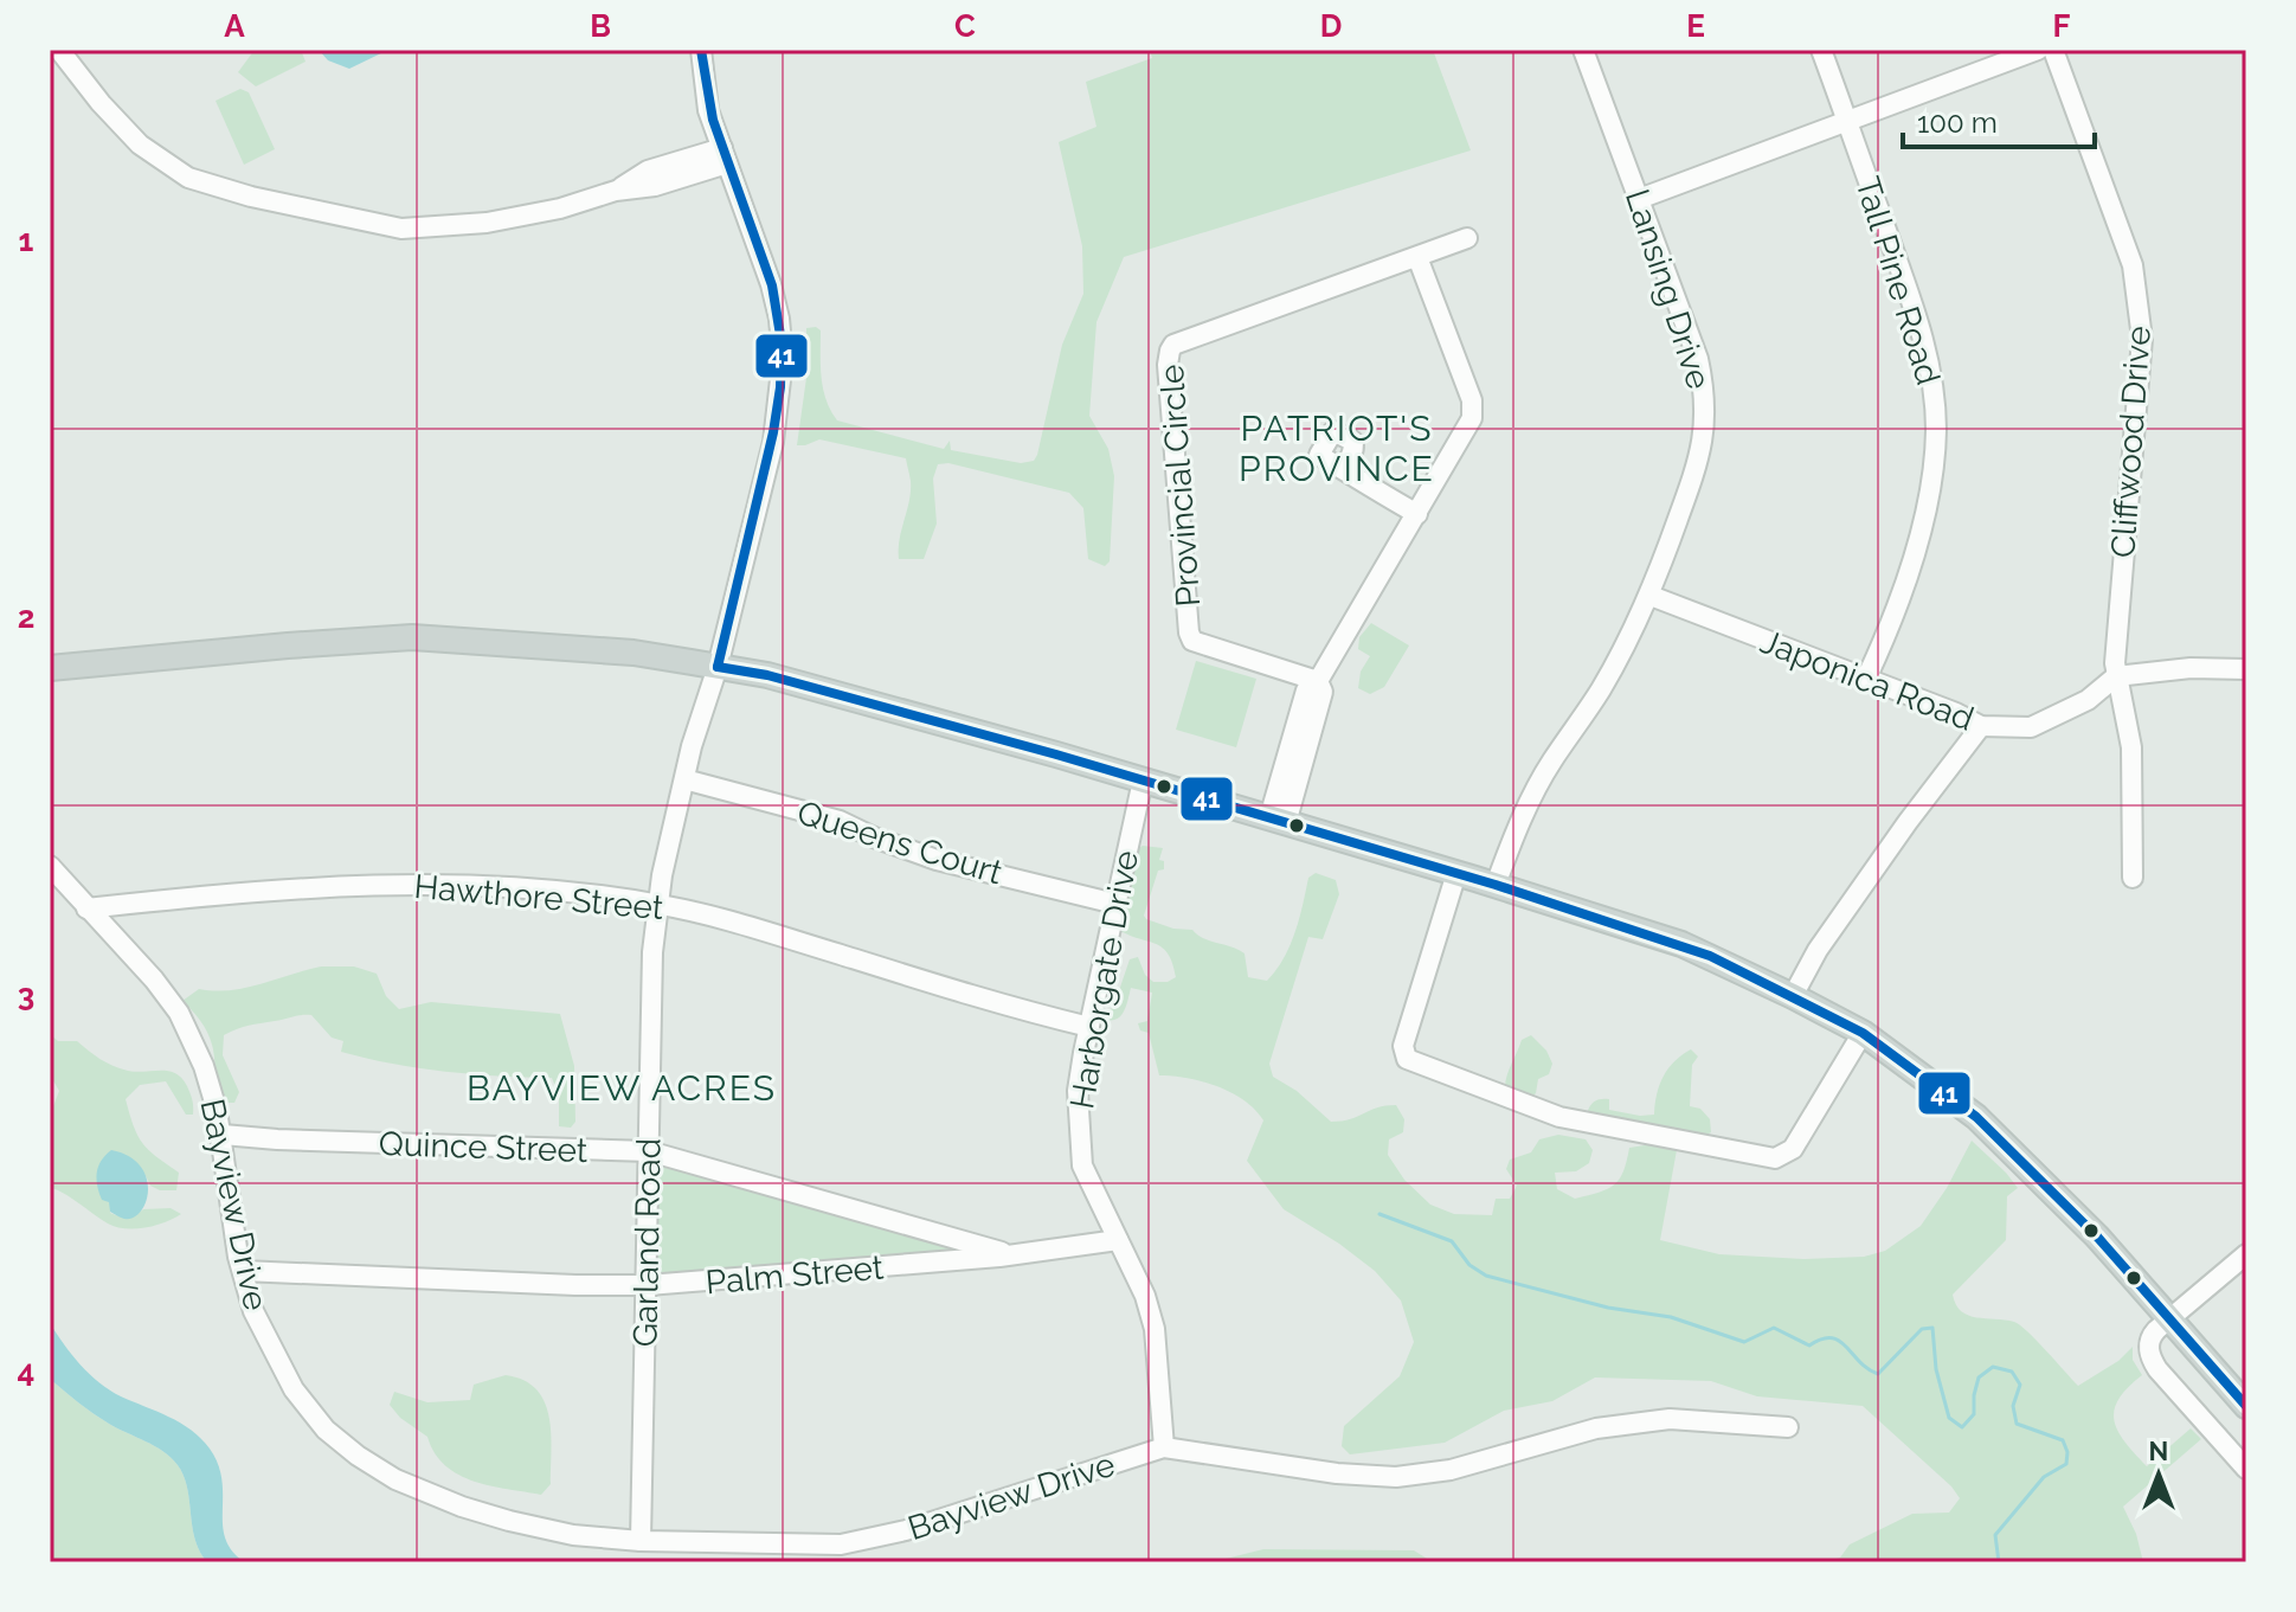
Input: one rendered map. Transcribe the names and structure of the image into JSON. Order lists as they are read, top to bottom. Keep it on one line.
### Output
{"streets":{"street":["Tall Pine Road","Lansing Drive","Cliffwood Drive","Provincial Circle","Japonica Road","Queens Court","Hawthore Street","Harborgate Drive","Quince Street","Bayview Drive","Garland Road","Palm Street"]},"crossings":[["Tall Pine Road","Japonica Road"],["Lansing Drive","Japonica Road"],["Cliffwood Drive","Japonica Road"],["Queens Court","Harborgate Drive"],["Queens Court","Garland Road"],["Hawthore Street","Harborgate Drive"],["Hawthore Street","Bayview Drive"],["Hawthore Street","Garland Road"],["Harborgate Drive","Bayview Drive"],["Harborgate Drive","Palm Street"],["Quince Street","Bayview Drive"],["Quince Street","Garland Road"],["Quince Street","Palm Street"],["Bayview Drive","Garland Road"],["Bayview Drive","Palm Street"],["Garland Road","Palm Street"]],"districts":["PATRIOT'S PROVINCE","BAYVIEW ACRES"],"lines":["transit line 41"],"scale_bar":"100 m","north":"top","grid":{"columns":["A","B","C","D","E","F"],"rows":["1","2","3","4"]}}
